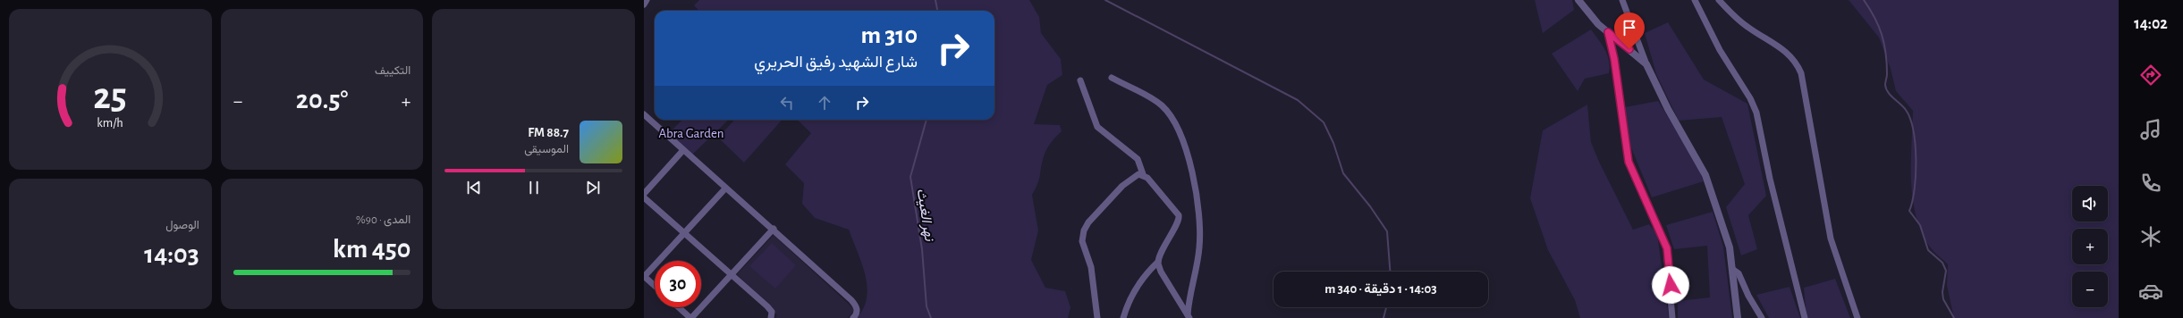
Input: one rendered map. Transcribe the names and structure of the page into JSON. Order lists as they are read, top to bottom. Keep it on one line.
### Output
{"water":["نهر الغيث"],"parks":["Abra Garden"],"page":{"tabs":"14:02","tile":["التكييف",["المدى · 90%","450 km"],["الوصول","14:03"]],"turn":["310 m","شارع الشهيد رفيق الحريري"],"heat":["−","20.5°","+"],"song":["88.7 FM","الموسيقى"],"map_buttons":["+","−"],"limit":"30","trip":"14:03 · 1 دقيقة · 340 m","gauge":["25","km/h"]}}
